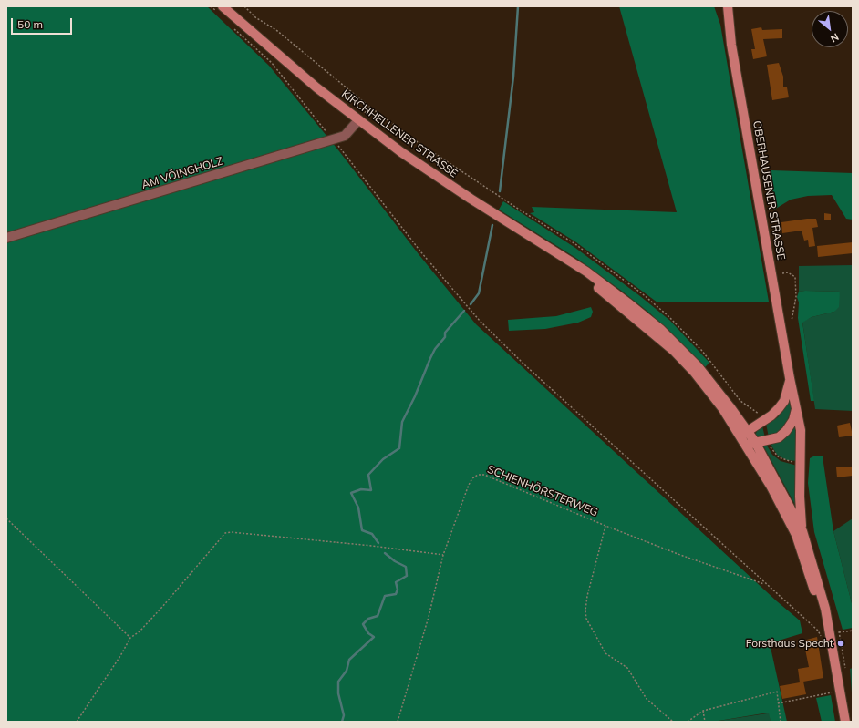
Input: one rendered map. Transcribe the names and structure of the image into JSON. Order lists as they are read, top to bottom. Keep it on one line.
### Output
{"streets":{"main road":["KIRCHHELLENER STRASSE","OBERHAUSENER STRASSE"],"street":["AM VÖINGHOLZ"],"path":["SCHIENHÖRSTERWEG"]},"crossings":[["KIRCHHELLENER STRASSE","AM VÖINGHOLZ"],["KIRCHHELLENER STRASSE","OBERHAUSENER STRASSE"],["OBERHAUSENER STRASSE","SCHIENHÖRSTERWEG"]],"places":["Forsthaus Specht"],"scale_bar":"50 m","north":"bottom right"}
